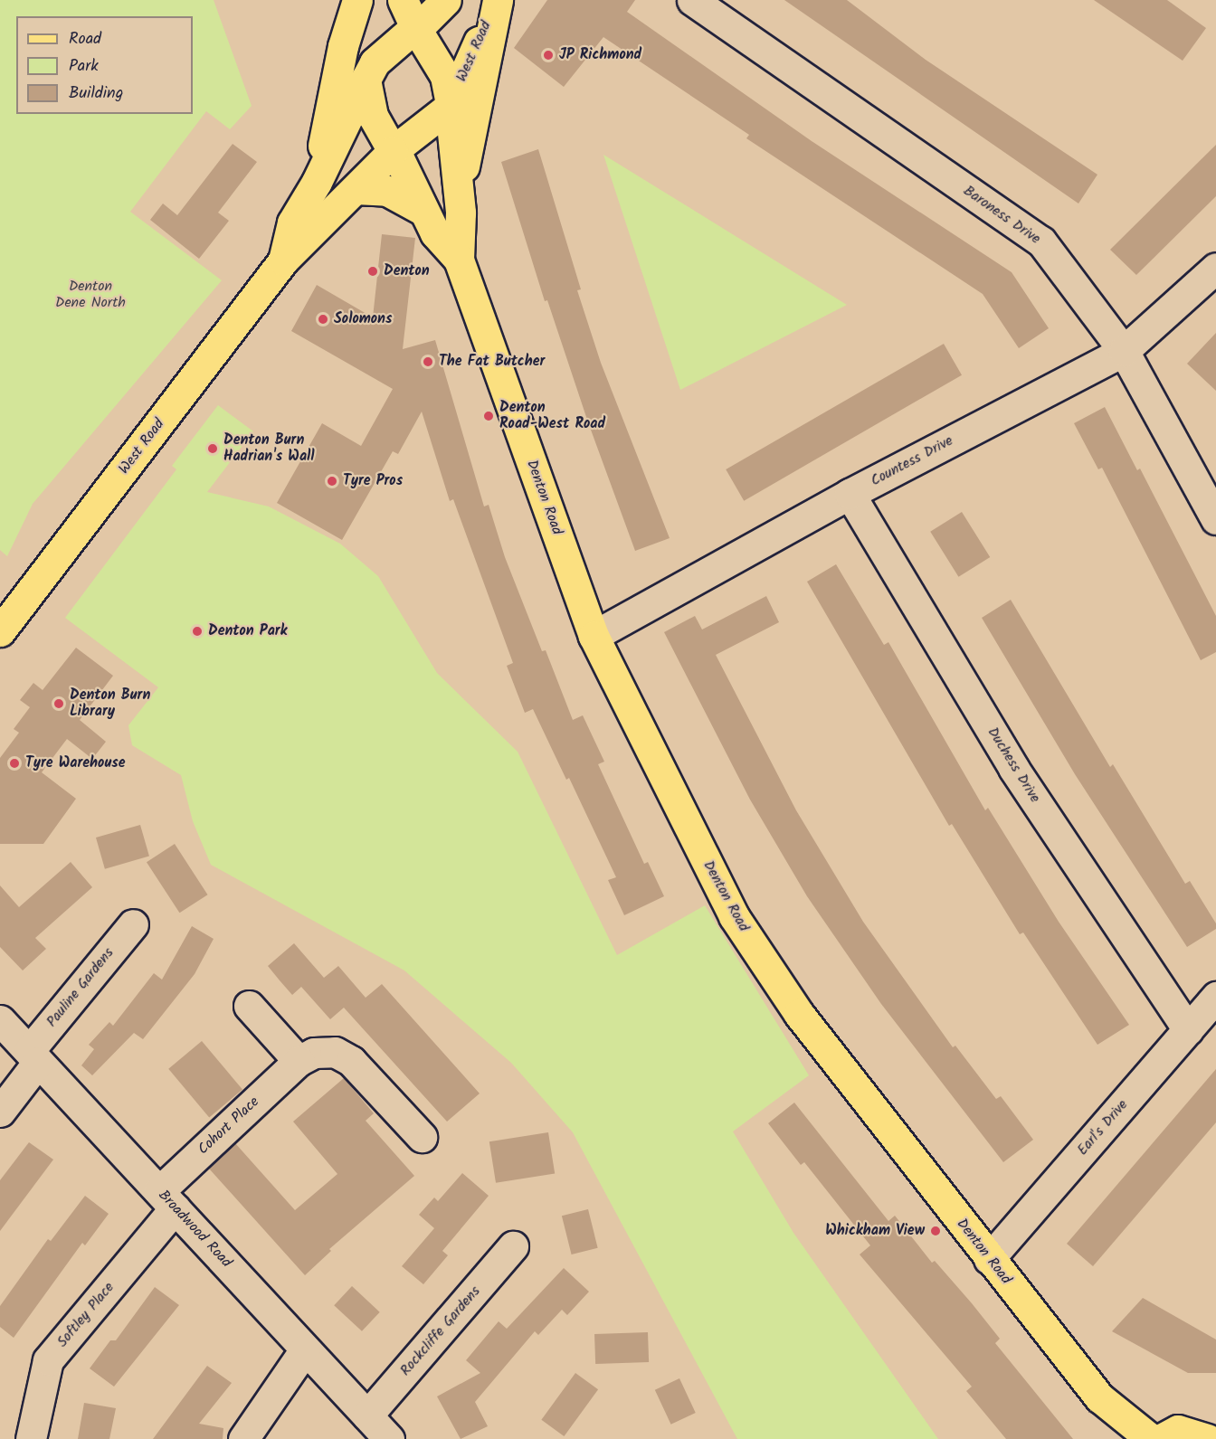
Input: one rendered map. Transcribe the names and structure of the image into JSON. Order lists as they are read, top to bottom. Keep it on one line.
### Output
{"streets":{"main road":["West Road","Denton Road"],"street":["Baroness Drive","Countess Drive","Duchess Drive","Pauline Gardens","Cohort Place","Earl's Drive","Broadwood Road","Softley Place","Rockcliffe Gardens"]},"crossings":[["West Road","Denton Road"],["Baroness Drive","Countess Drive"],["Countess Drive","Denton Road"],["Countess Drive","Duchess Drive"],["Denton Road","Earl's Drive"],["Duchess Drive","Earl's Drive"],["Pauline Gardens","Broadwood Road"],["Cohort Place","Broadwood Road"],["Cohort Place","Softley Place"],["Broadwood Road","Softley Place"],["Broadwood Road","Rockcliffe Gardens"]],"parks":["Denton Dene North"],"places":["JP Richmond","Denton","Solomons","The Fat Butcher","Denton Road-West Road","Denton Burn Hadrian's Wall","Tyre Pros","Denton Park","Denton Burn Library","Tyre Warehouse","Whickham View"],"legend":["Road","Park","Building"]}
